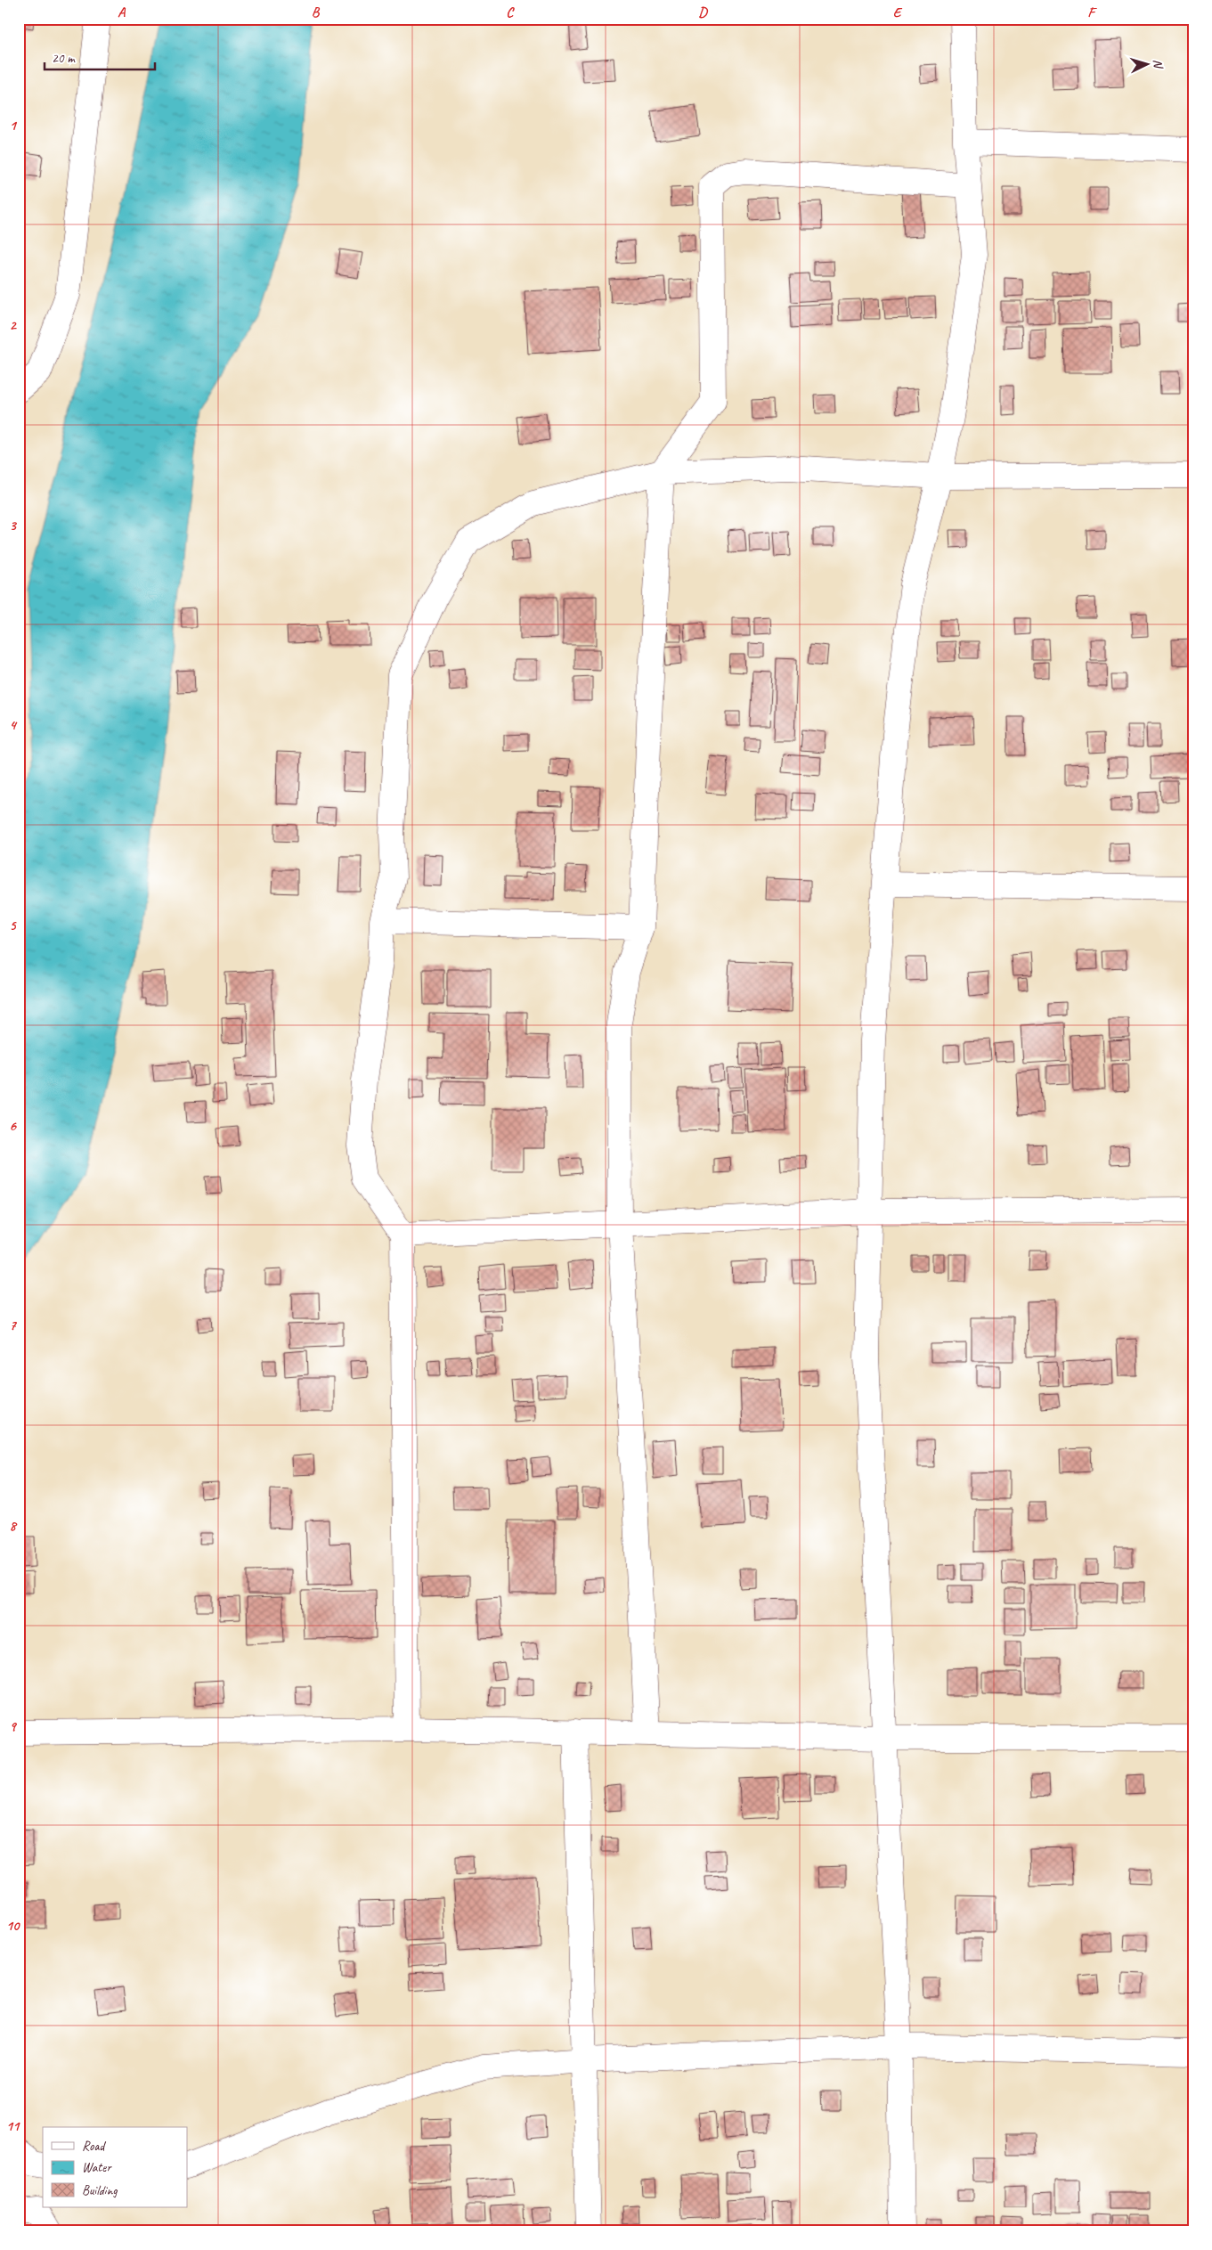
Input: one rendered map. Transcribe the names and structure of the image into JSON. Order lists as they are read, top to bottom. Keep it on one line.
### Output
{"legend":["Road","Water","Building"],"scale_bar":"20 m","north":"right","grid":{"columns":["A","B","C","D","E","F"],"rows":["1","2","3","4","5","6","7","8","9","10","11"]}}
